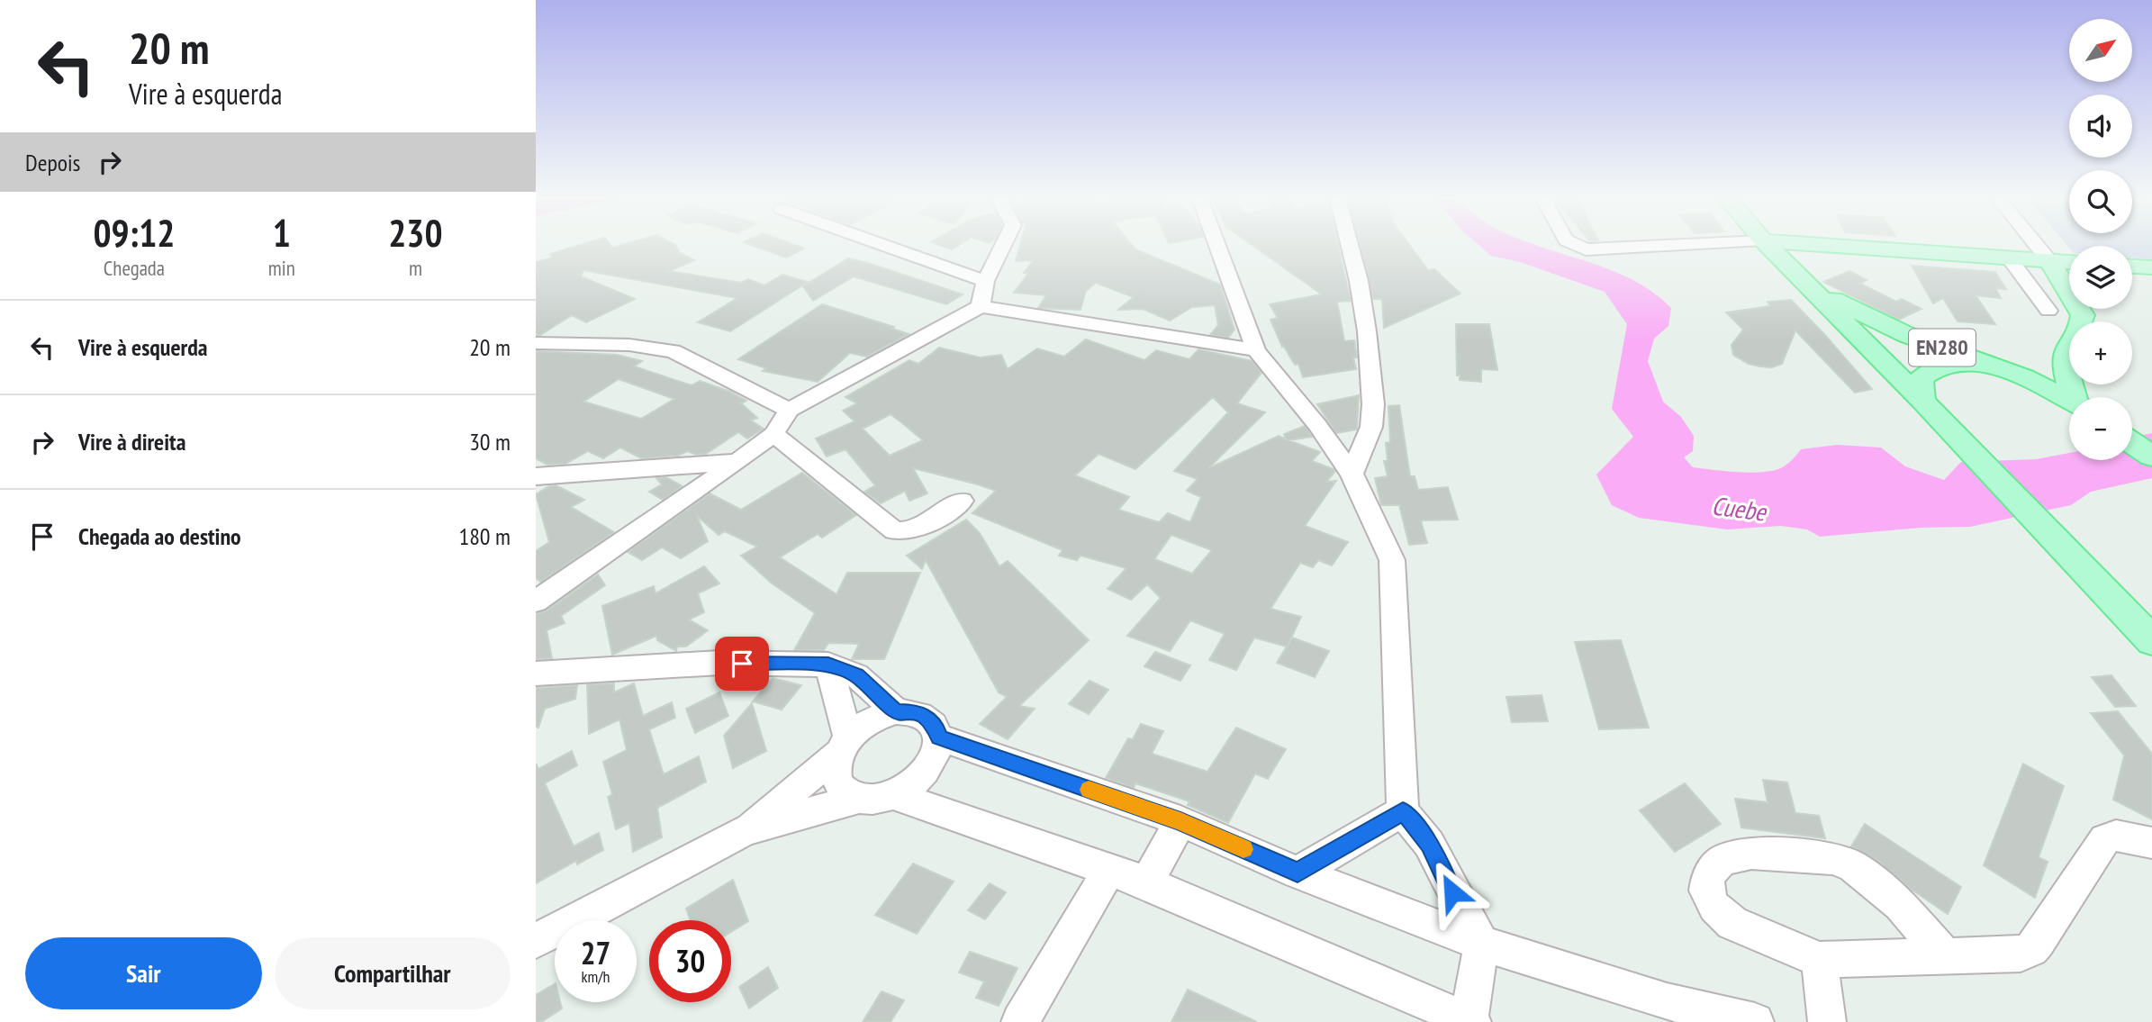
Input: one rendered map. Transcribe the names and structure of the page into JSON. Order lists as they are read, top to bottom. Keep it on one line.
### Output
{"streets":{"main road":["EN280"]},"water":["Cuebe"],"north":"top right","page":{"turn":["20 m","Vire à esquerda"],"map_buttons":["+","−"],"then":"Depois","eta":["09:12","Chegada","1","min","230","m"],"list":[{"name":"Vire à esquerda","value":"20 m"},{"name":"Vire à direita","value":"30 m"},{"name":"Chegada ao destino","value":"180 m"}],"speed":"27 km/h","limit":"30","buttons":["Sair","Compartilhar"]}}
